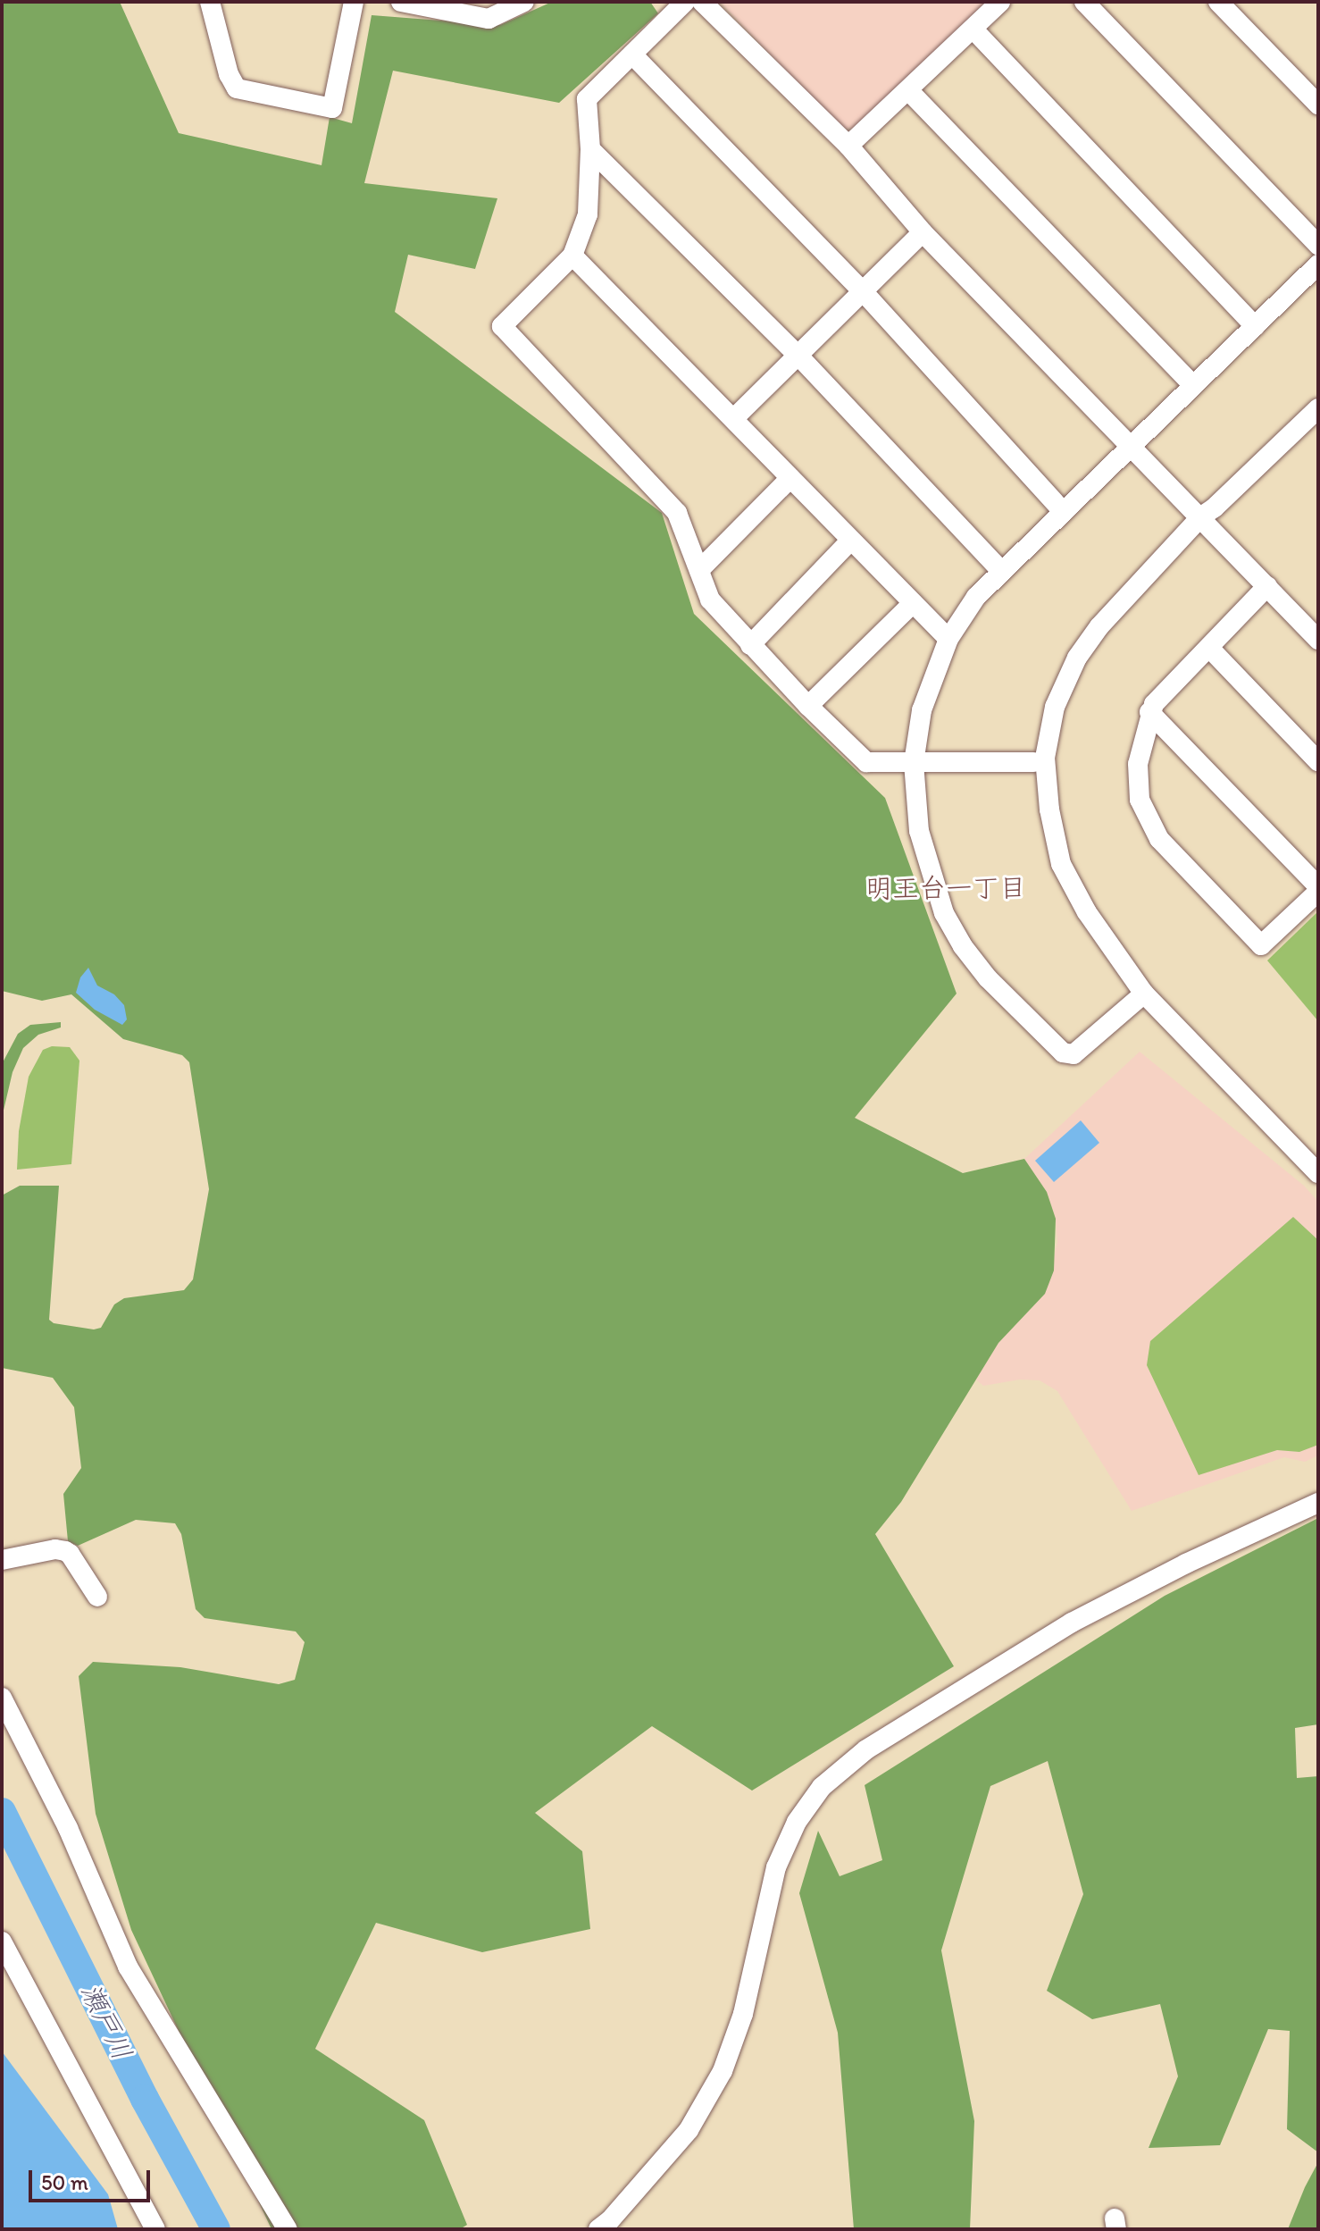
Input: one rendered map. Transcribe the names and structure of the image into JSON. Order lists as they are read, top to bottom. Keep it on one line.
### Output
{"districts":["明王台一丁目"],"water":["瀬戸川"],"scale_bar":"50 m"}
